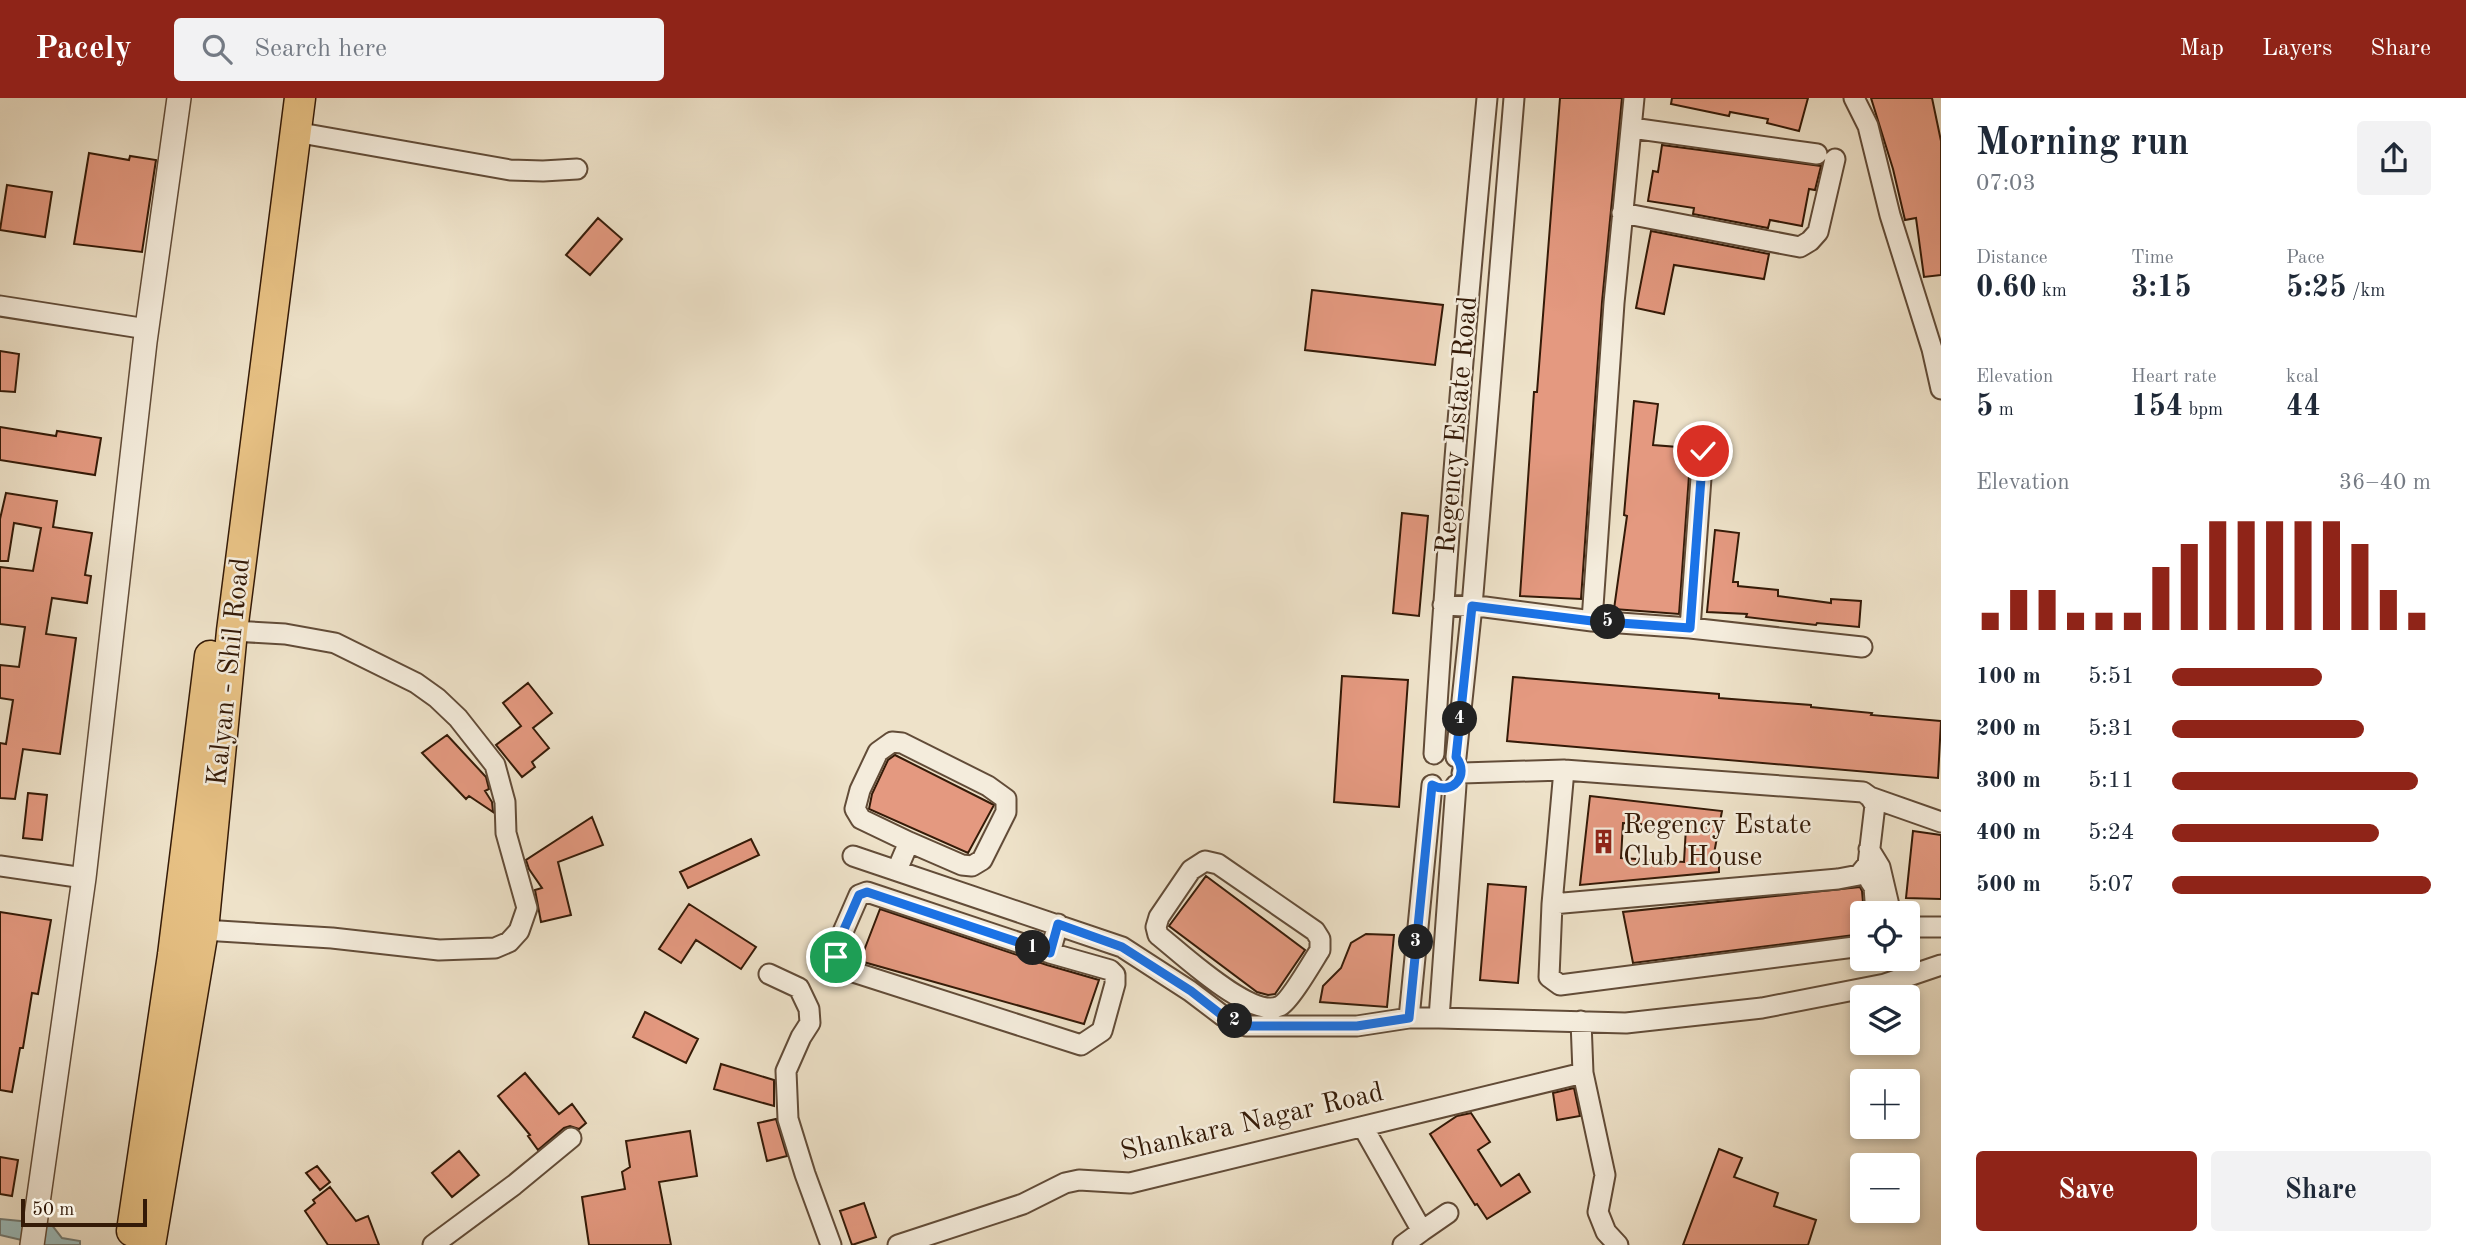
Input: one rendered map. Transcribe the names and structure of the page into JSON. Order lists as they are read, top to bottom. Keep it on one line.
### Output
{"streets":{"main road":["Kalyan - Shil Road"],"street":["Regency Estate Road","Shankara Nagar Road"]},"places":{"building":["Regency Estate Club House"]},"scale_bar":"50 m","page":{"header":"Pacely","search":"Search here","nav":["Map","Layers","Share"],"heading":["Morning run","07:03"],"stats":[["Distance","0.60 km"],["Time","3:15"],["Pace","5:25 /km"],["Elevation","5 m"],["Heart rate","154 bpm"],["kcal","44"]],"chart":["Elevation","36–40 m"],"pins":["5","4","3","1","2"],"list":[{"name":"100 m","note":"5:51"},{"name":"200 m","note":"5:31"},{"name":"300 m","note":"5:11"},{"name":"400 m","note":"5:24"},{"name":"500 m","note":"5:07"}],"map_buttons":["+","−"],"buttons":["Save","Share"],"scale":"50 m"}}
